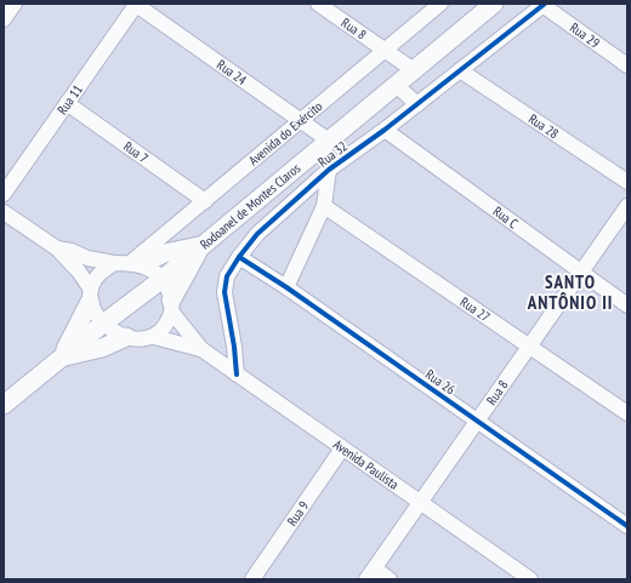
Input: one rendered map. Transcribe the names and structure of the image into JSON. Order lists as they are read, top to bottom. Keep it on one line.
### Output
{"streets":{"main road":["Rodoanel de Montes Claros"],"street":["Rua 8","Rua 29","Rua 24","Rua 11","Rua 28","Avenida do Exército","Rua 7","Rua 32","Rua C","Rua 27","Rua 26","Avenida Paulista","Rua 9"]},"crossings":[["Rua 8","Avenida do Exército"],["Rua 8","Rodoanel de Montes Claros"],["Rua 8","Rua C"],["Rua 8","Rua 27"],["Rua 8","Rua 26"],["Rua 8","Avenida Paulista"],["Rua 29","Rua 32"],["Rua 24","Rua 11"],["Rua 24","Avenida do Exército"],["Rua 24","Rodoanel de Montes Claros"],["Rua 11","Rua 7"],["Rua 28","Rua 32"],["Avenida do Exército","Rua 7"],["Rua 32","Rua C"],["Rua 32","Rua 26"],["Rua 32","Avenida Paulista"],["Rodoanel de Montes Claros","Avenida Paulista"],["Avenida Paulista","Rua 9"]],"districts":["SANTO ANTÔNIO II"]}
